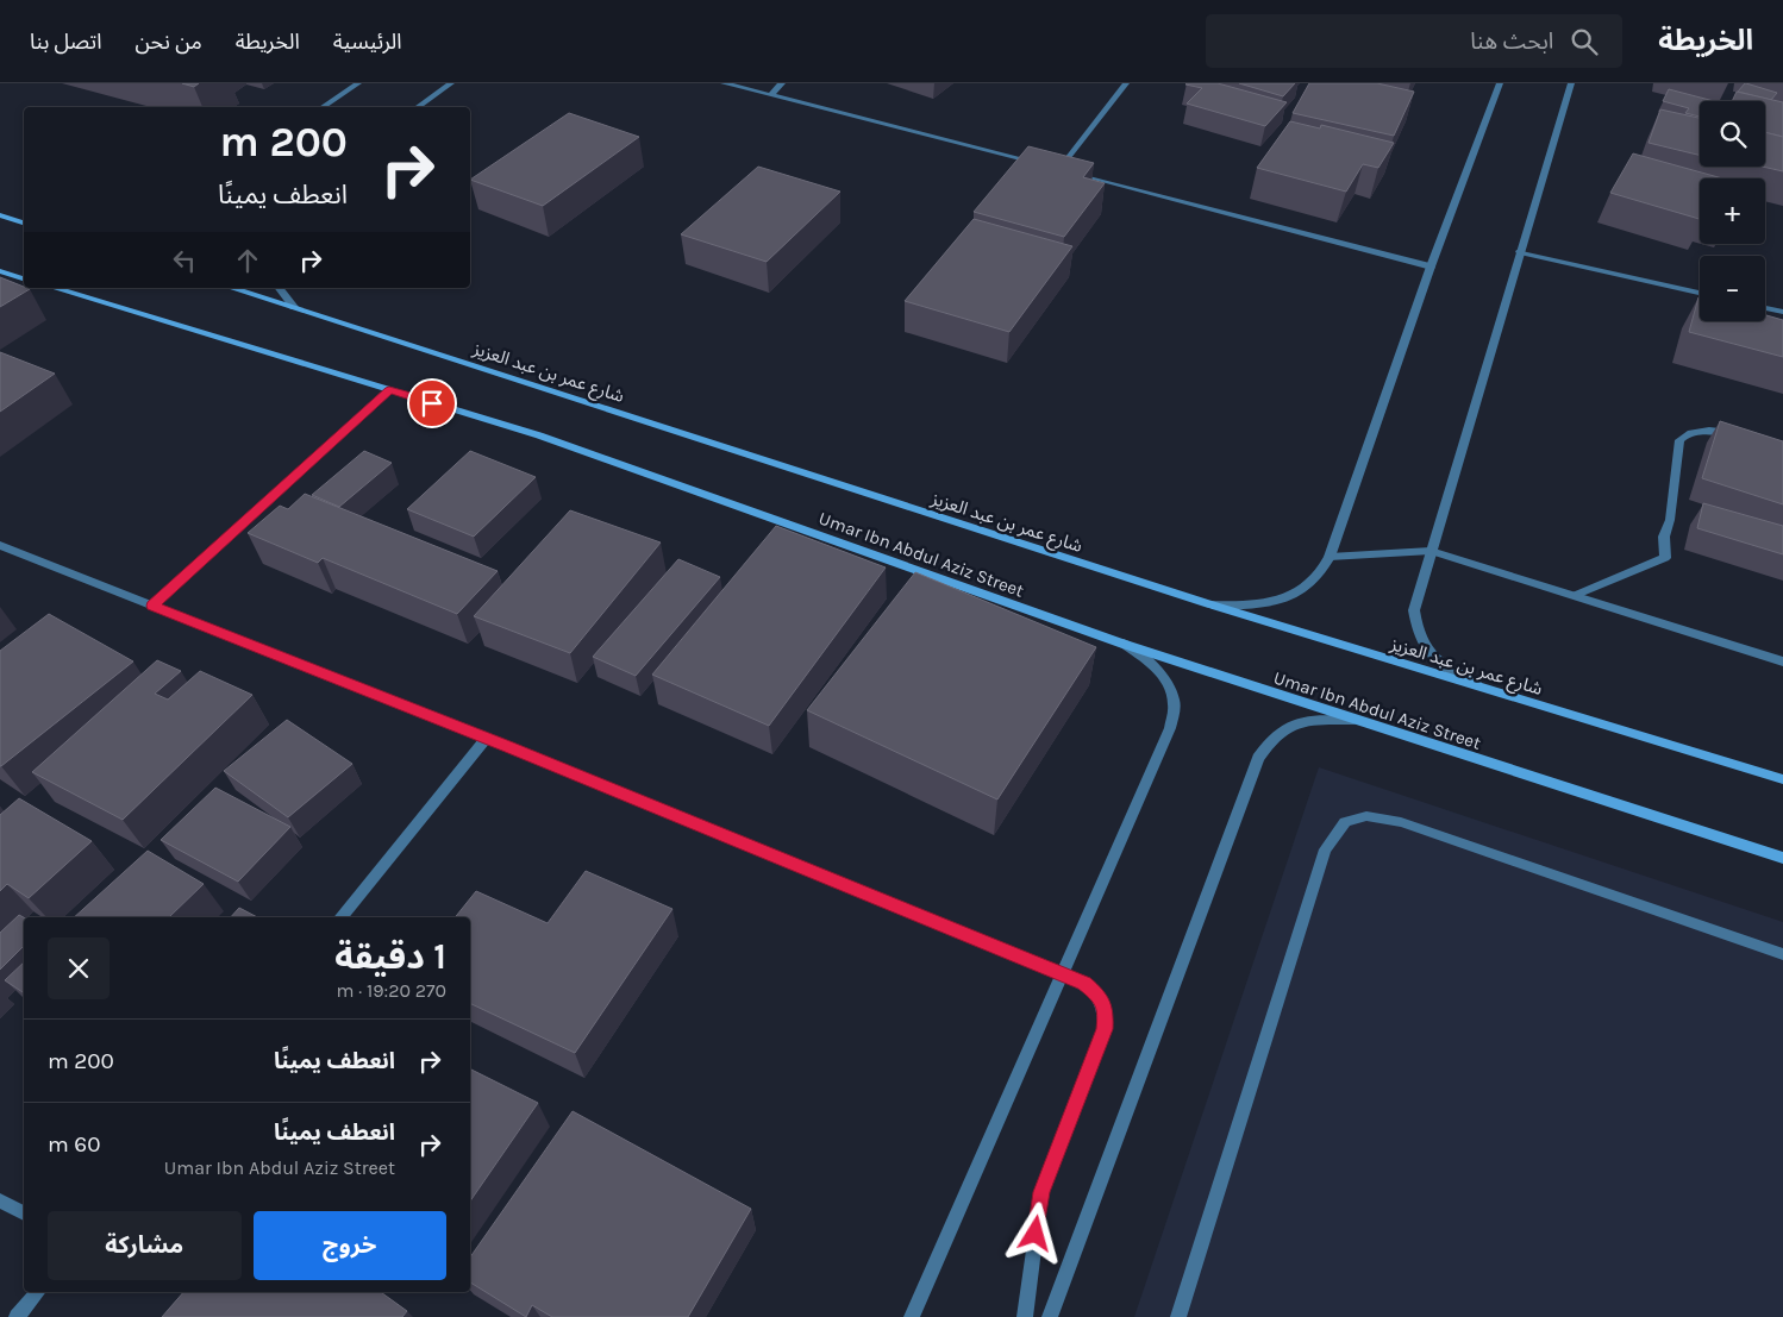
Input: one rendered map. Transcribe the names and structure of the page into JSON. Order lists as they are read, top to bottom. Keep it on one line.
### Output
{"streets":{"main road":["شارع عمر بن عبد العزيز","Umar Ibn Abdul Aziz Street"]},"page":{"header":"الخريطة","search":"ابحث هنا","nav":["الرئيسية","الخريطة","من نحن","اتصل بنا"],"map_buttons":["+","−"],"turn":["200 m","انعطف يمينًا"],"heading":["1 دقيقة","270 m · 19:20"],"list":[{"name":"انعطف يمينًا","value":"200 m"},{"name":"انعطف يمينًا","note":"Umar Ibn Abdul Aziz Street","value":"60 m"}],"buttons":["خروج","مشاركة"]}}
